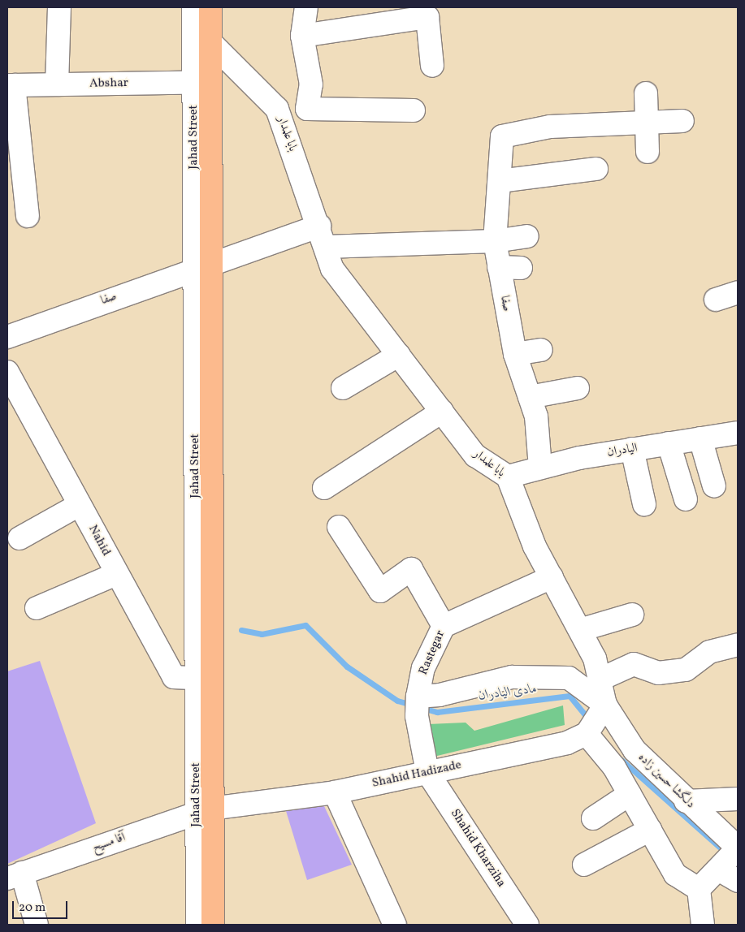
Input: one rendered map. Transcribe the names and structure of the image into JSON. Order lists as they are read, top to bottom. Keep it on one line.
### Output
{"streets":{"main road":["Jahad Street"],"street":["Abshar","بابا علمدار","صفا","الیادران","Nahid","Rastegar","Shahid Hadizade","دلگشا حسین زاده","آقا مسیح","Shahid Kharziha"]},"crossings":[["Abshar","Jahad Street"],["بابا علمدار","Jahad Street"],["بابا علمدار","الیادران"],["بابا علمدار","Rastegar"],["بابا علمدار","دلگشا حسین زاده"],["Jahad Street","صفا"],["Jahad Street","Nahid"],["Jahad Street","Shahid Hadizade"],["Jahad Street","آقا مسیح"],["صفا","الیادران"],["Rastegar","Shahid Hadizade"],["Rastegar","Shahid Kharziha"],["Shahid Hadizade","آقا مسیح"],["Shahid Hadizade","Shahid Kharziha"]],"water":["مادی الیادران"],"scale_bar":"20 m"}
